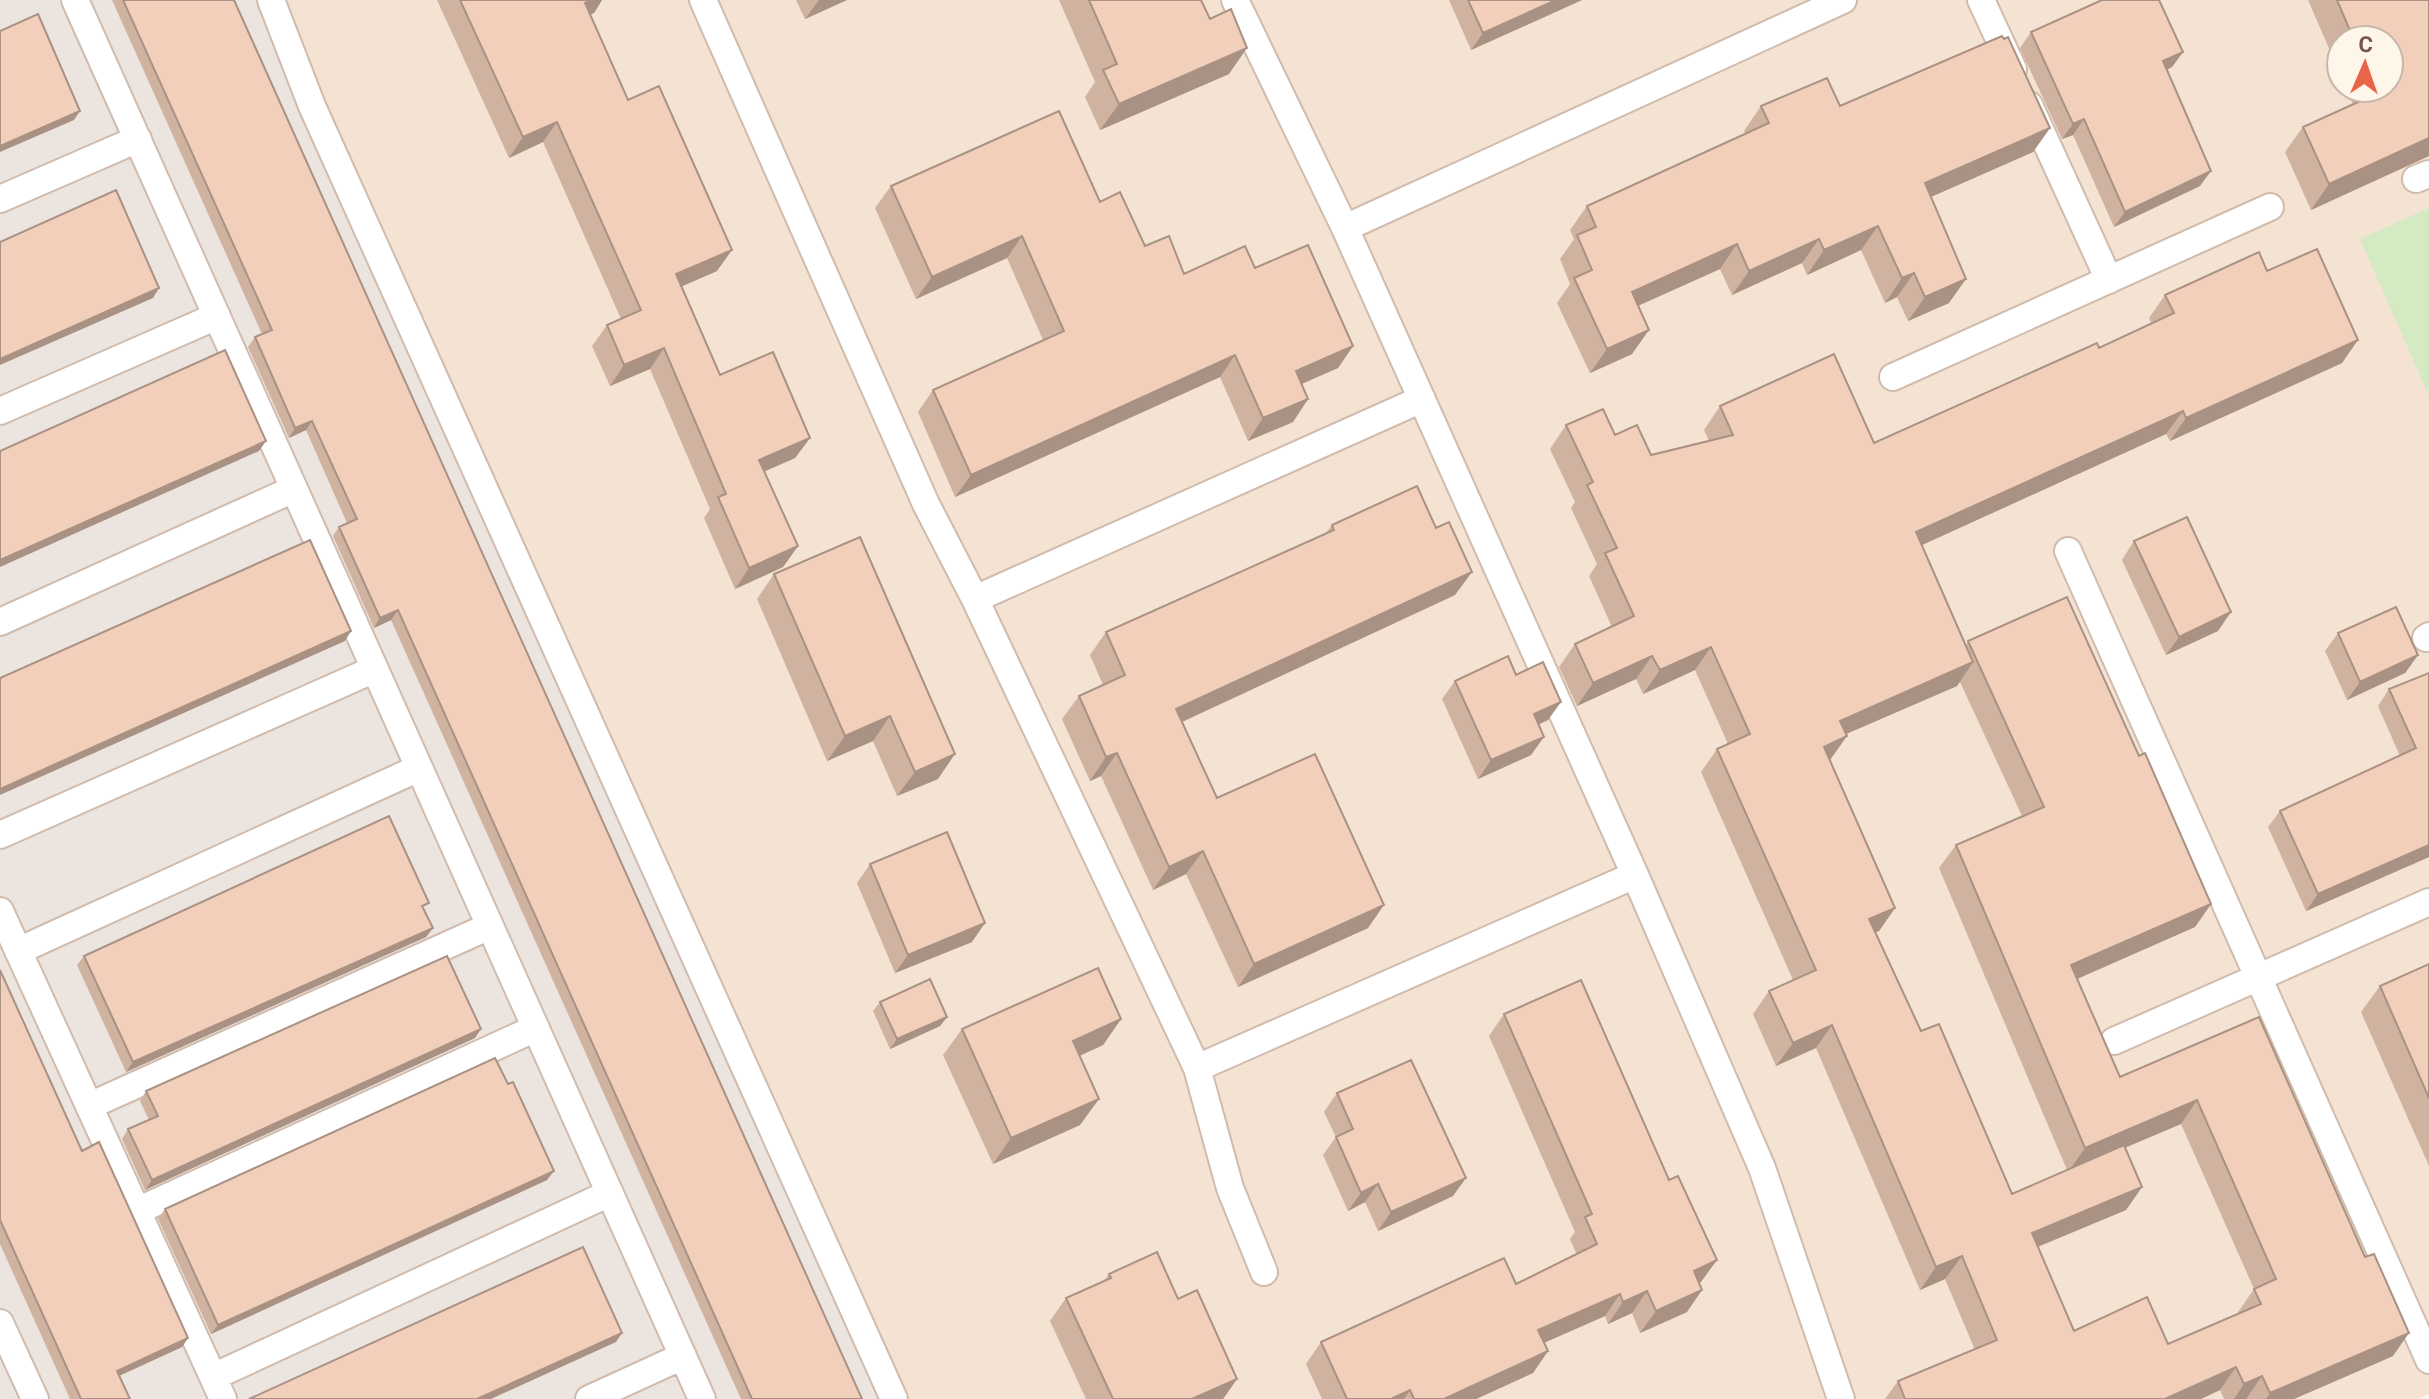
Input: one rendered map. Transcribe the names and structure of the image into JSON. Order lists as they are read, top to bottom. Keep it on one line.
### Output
{"north":"top"}
